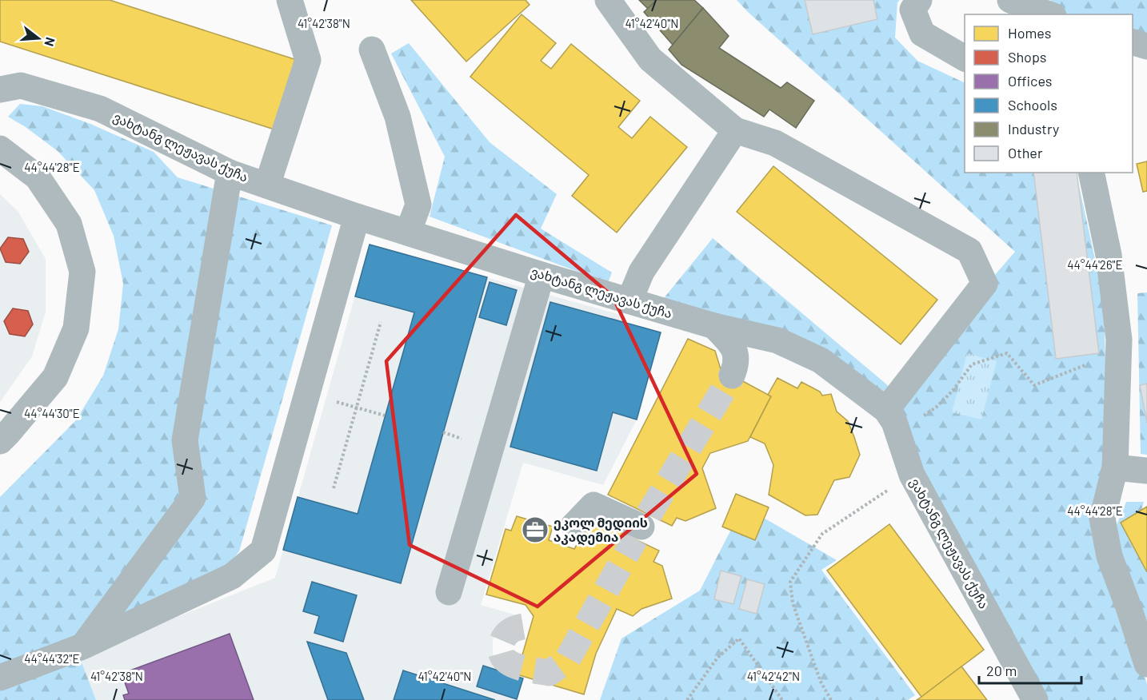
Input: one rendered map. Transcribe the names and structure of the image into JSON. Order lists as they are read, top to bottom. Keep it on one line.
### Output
{"streets":{"street":["ვახტანგ ლეჟავას ქუჩა"]},"places":{"office":["ეკოლ მედიის აკადემია"]},"legend":["Homes","Shops","Offices","Schools","Industry","Other"],"scale_bar":"20 m","north":"right","coordinates":["41°42'38\"N","41°42'40\"N","44°44'28\"E","44°44'26\"E","44°44'30\"E","44°44'32\"E","41°42'42\"N"]}
